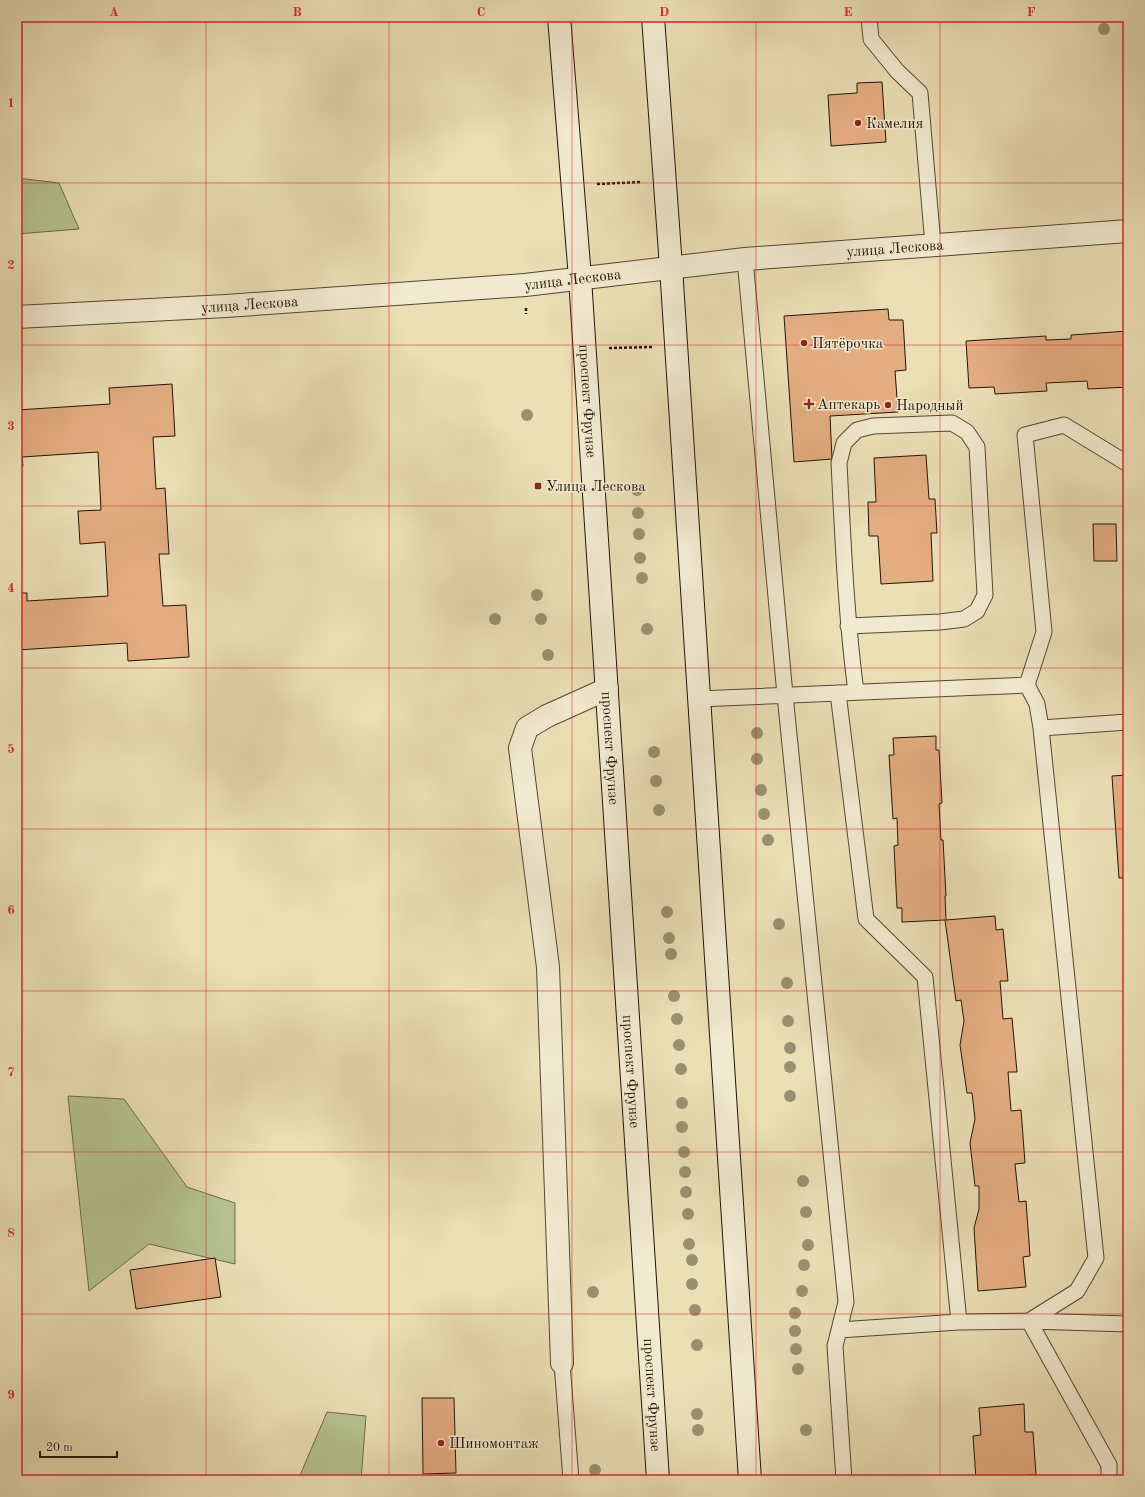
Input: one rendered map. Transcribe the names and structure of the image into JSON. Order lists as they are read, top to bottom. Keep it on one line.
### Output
{"streets":{"main road":["улица Лескова","проспект Фрунзе"]},"crossings":[["улица Лескова","проспект Фрунзе"]],"places":{"other":["Камелия","Пятёрочка","Народный","Шиномонтаж"],"health":["Аптекарь"],"transit":["Улица Лескова"]},"scale_bar":"20 m","grid":{"columns":["A","B","C","D","E","F"],"rows":["1","2","3","4","5","6","7","8","9"]}}
